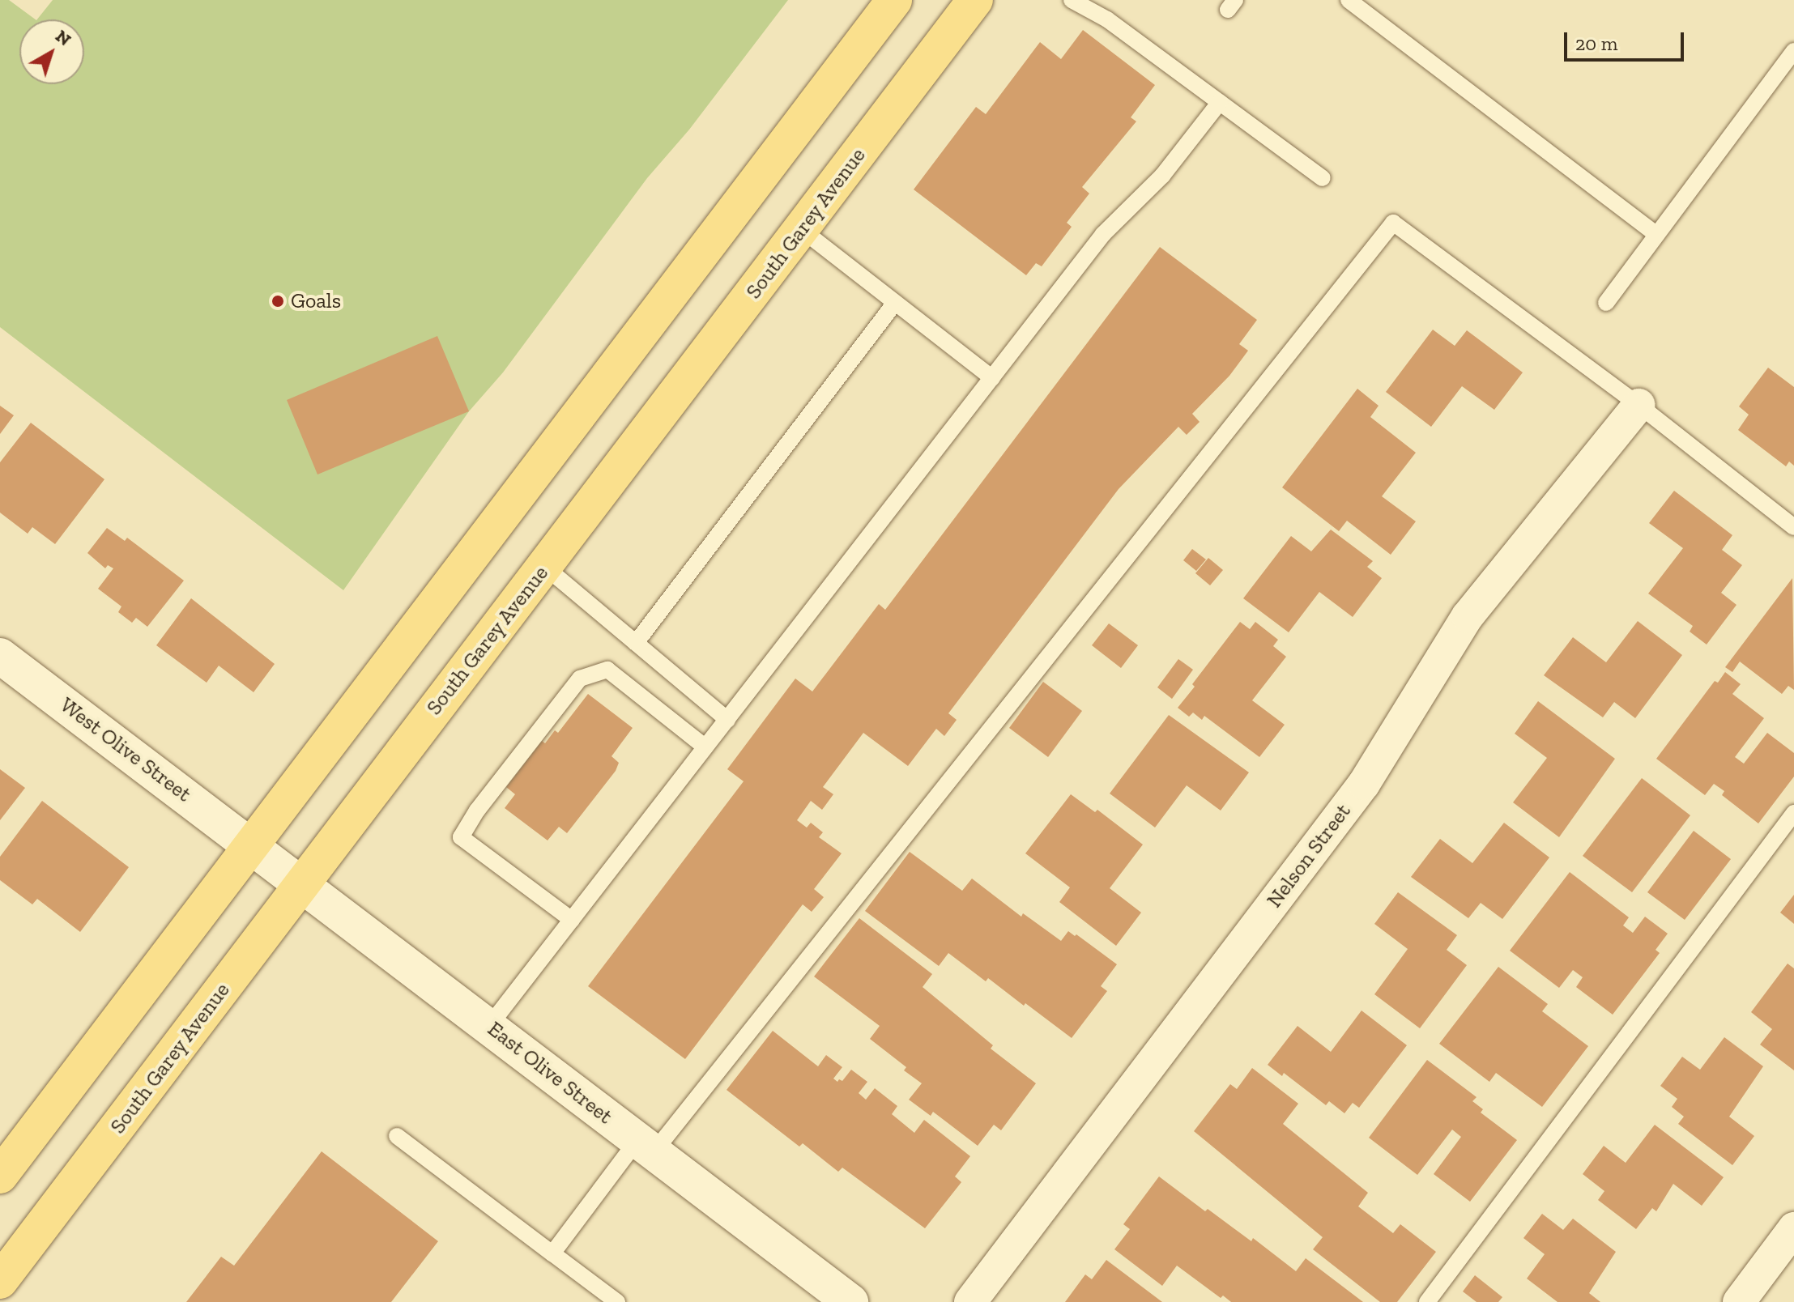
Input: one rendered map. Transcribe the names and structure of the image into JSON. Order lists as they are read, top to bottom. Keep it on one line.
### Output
{"streets":{"main road":["South Garey Avenue"],"street":["West Olive Street","Nelson Street","East Olive Street"]},"crossings":[["South Garey Avenue","East Olive Street"],["West Olive Street","East Olive Street"]],"places":["Goals"],"scale_bar":"20 m","north":"top right"}
